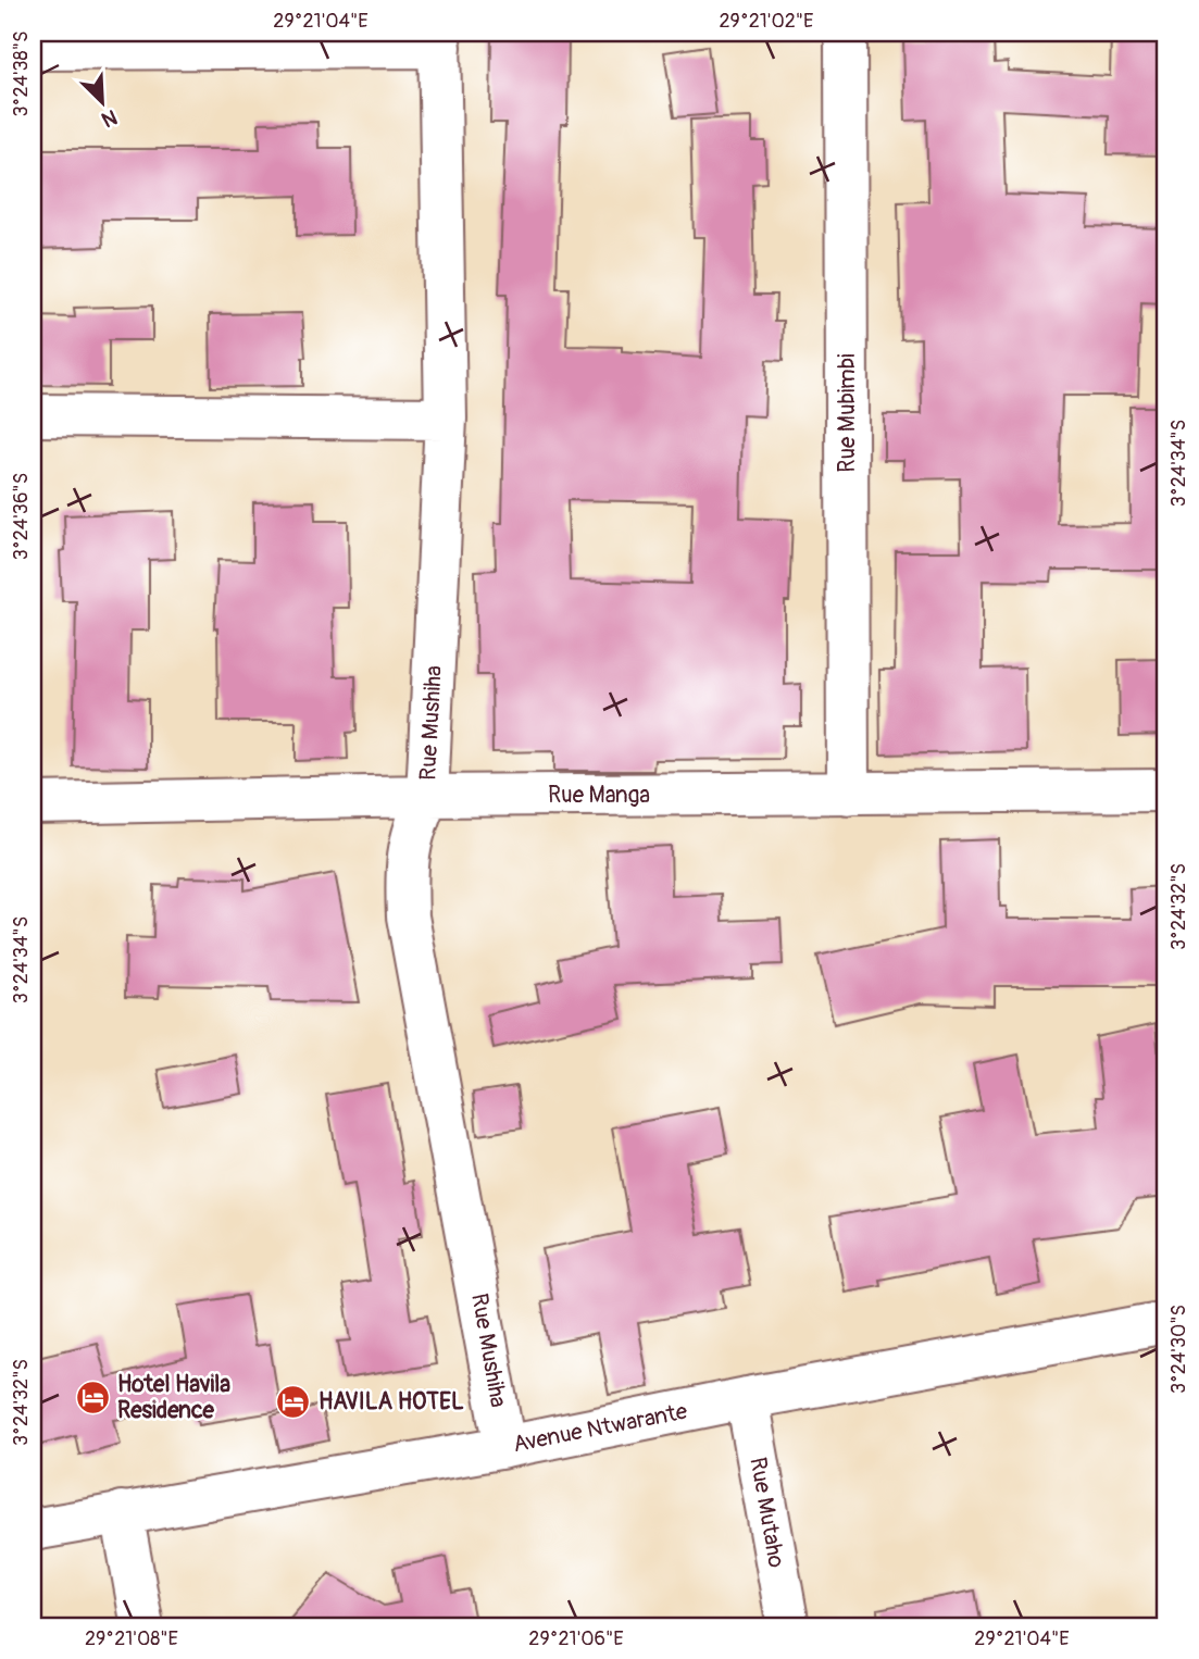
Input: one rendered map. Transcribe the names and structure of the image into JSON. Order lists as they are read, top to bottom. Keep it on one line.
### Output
{"streets":{"street":["Rue Mubimbi","Rue Mushiha","Rue Manga","Avenue Ntwarante","Rue Mutaho"]},"crossings":[["Rue Mubimbi","Rue Manga"],["Rue Mushiha","Rue Manga"],["Rue Mushiha","Avenue Ntwarante"],["Avenue Ntwarante","Rue Mutaho"]],"places":{"hotel":["Hotel Havila Residence","HAVILA HOTEL"]},"north":"bottom right","coordinates":["29°21'04\"E","29°21'02\"E","3°24'38\"S","3°24'34\"S","3°24'36\"S","3°24'32\"S","3°24'30\"S","29°21'08\"E","29°21'06\"E"]}
